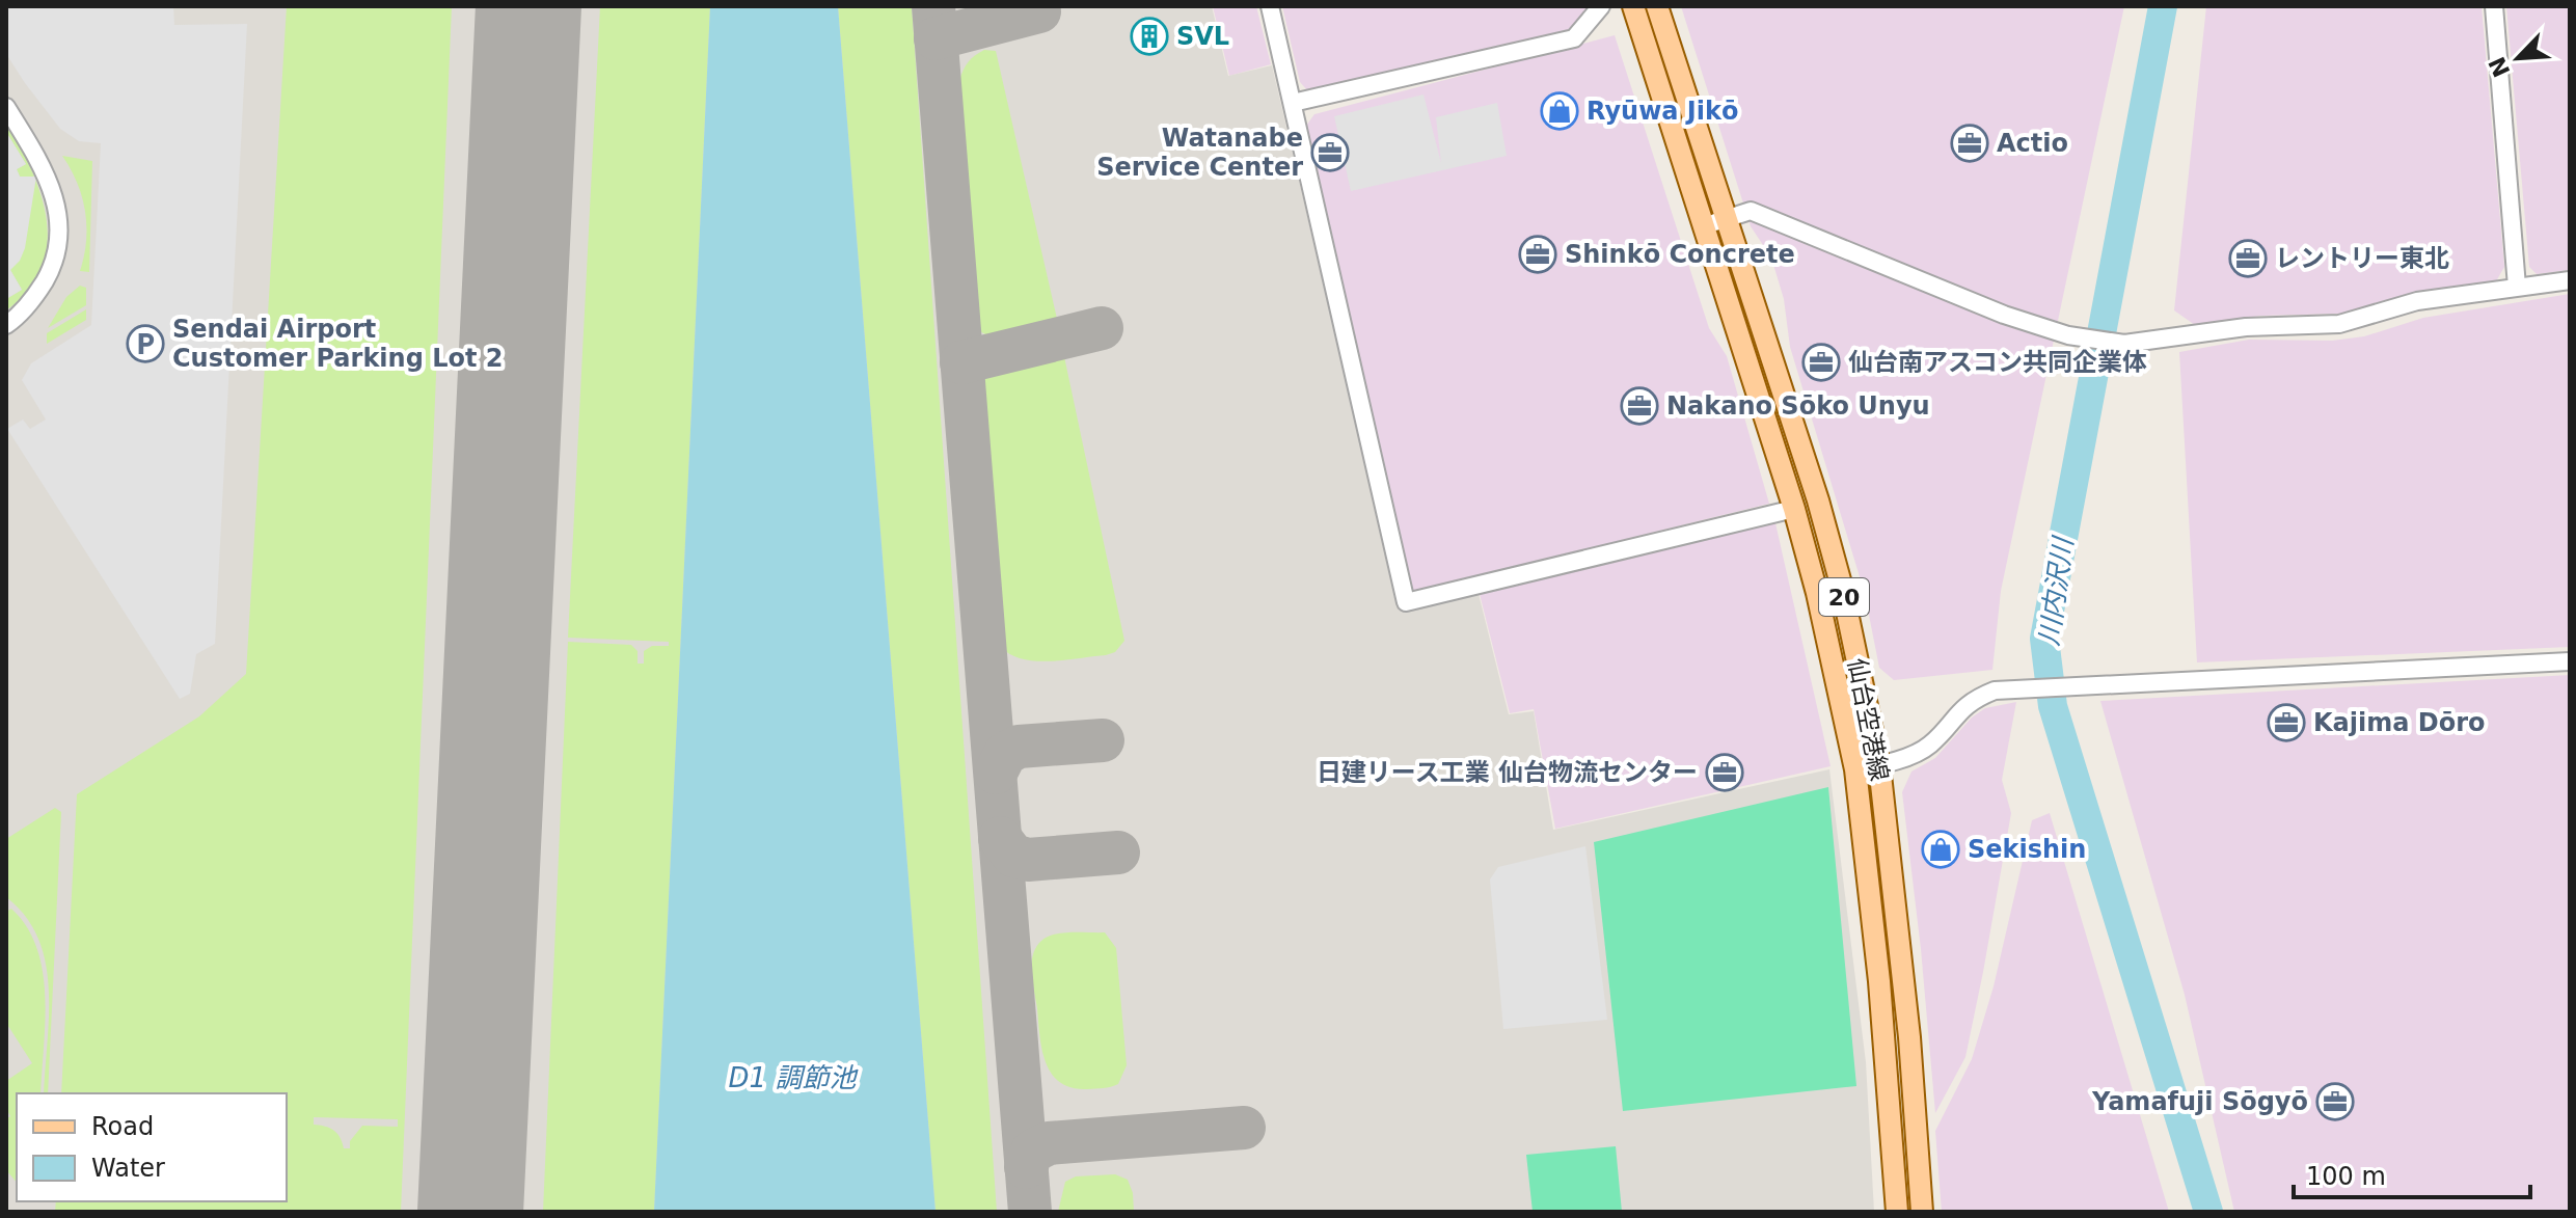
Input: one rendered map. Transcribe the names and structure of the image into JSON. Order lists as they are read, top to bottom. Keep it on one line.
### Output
{"streets":{"main road":["20","仙台空港線"]},"water":["川内沢川","D1 調節池"],"places":{"building":["SVL"],"shop":["Ryūwa Jikō","Sekishin"],"office":["Actio","Watanabe Service Center","Shinkō Concrete","レントリー東北","仙台南アスコン共同企業体","Nakano Sōko Unyu","Kajima Dōro","日建リース工業 仙台物流センター","Yamafuji Sōgyō"],"parking":["Sendai Airport Customer Parking Lot 2"]},"legend":["Road","Water"],"scale_bar":"100 m","north":"bottom left"}
